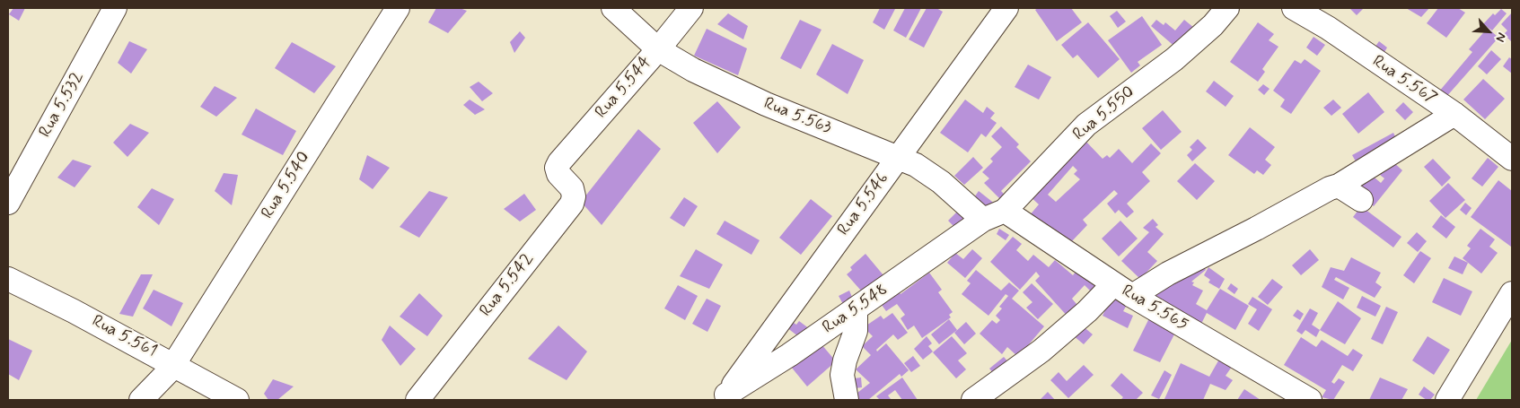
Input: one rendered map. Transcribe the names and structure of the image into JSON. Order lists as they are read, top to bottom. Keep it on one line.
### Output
{"streets":{"street":["Rua 5.567","Rua 5.544","Rua 5.532","Rua 5.550","Rua 5.563","Rua 5.540","Rua 5.546","Rua 5.542","Rua 5.565","Rua 5.548","Rua 5.561"]},"crossings":[["Rua 5.544","Rua 5.563"],["Rua 5.544","Rua 5.542"],["Rua 5.550","Rua 5.563"],["Rua 5.550","Rua 5.565"],["Rua 5.550","Rua 5.548"],["Rua 5.563","Rua 5.546"],["Rua 5.563","Rua 5.548"],["Rua 5.540","Rua 5.561"],["Rua 5.546","Rua 5.548"]],"north":"bottom right"}
